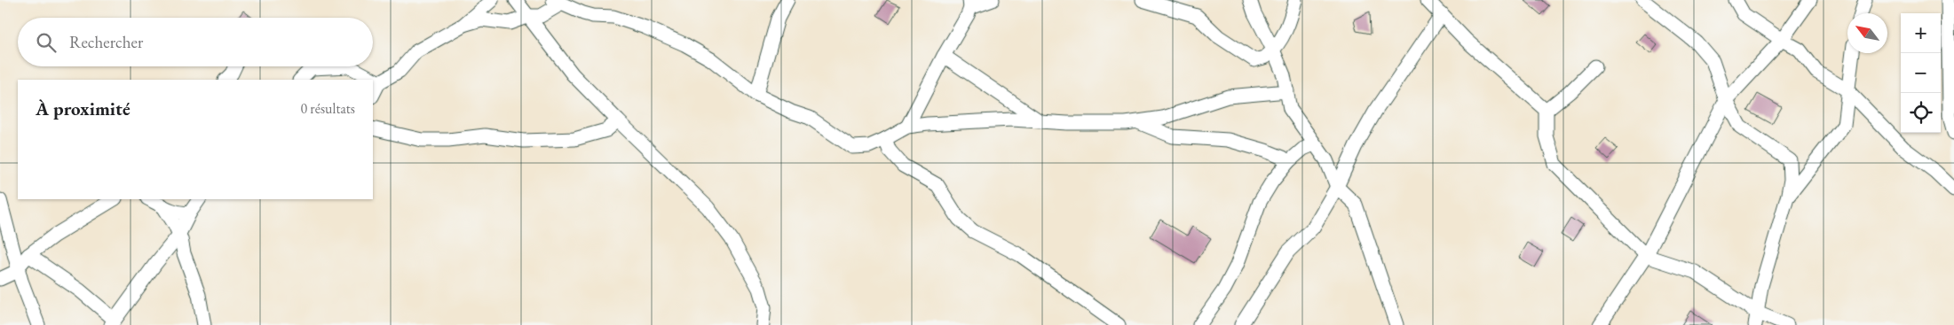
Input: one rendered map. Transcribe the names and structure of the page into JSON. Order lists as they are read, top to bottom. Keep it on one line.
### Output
{"north":"top left","page":{"map_buttons":["+","−"],"search":"Rechercher","heading":["À proximité","0 résultats"]}}
